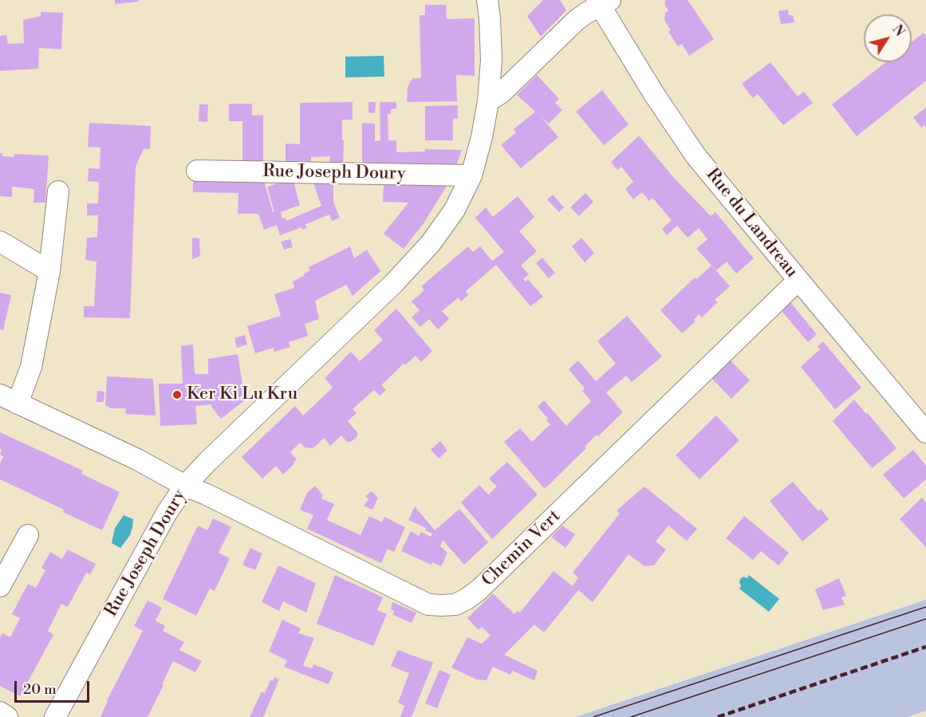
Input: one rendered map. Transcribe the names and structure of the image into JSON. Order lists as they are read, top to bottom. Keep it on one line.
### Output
{"streets":{"street":["Rue Joseph Doury","Rue du Landreau","Chemin Vert"]},"crossings":[["Rue Joseph Doury","Chemin Vert"],["Rue du Landreau","Chemin Vert"]],"places":["Ker Ki Lu Kru"],"scale_bar":"20 m","north":"top right"}
